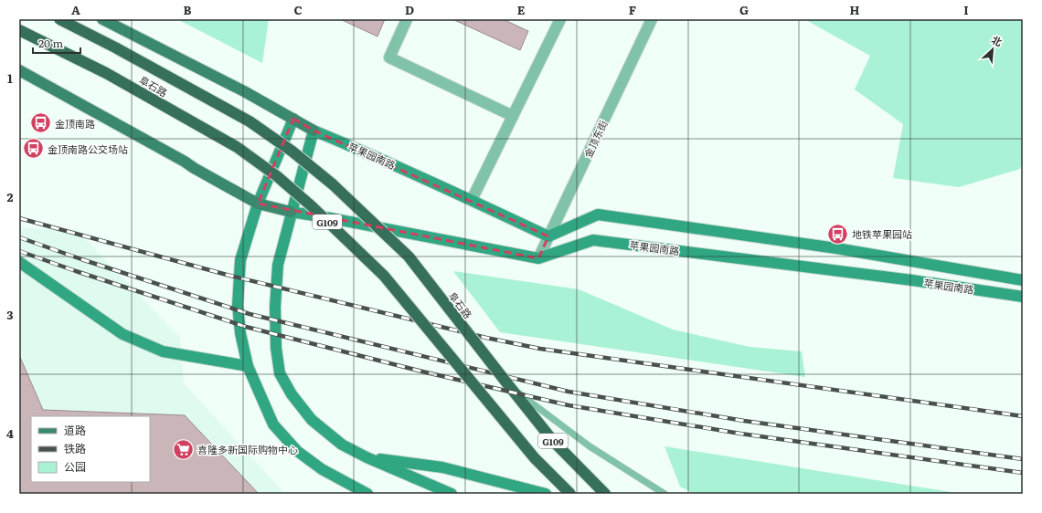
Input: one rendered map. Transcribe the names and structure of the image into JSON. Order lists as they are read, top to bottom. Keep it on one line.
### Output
{"streets":{"highway":["阜石路","G109"],"main road":["苹果园南路"],"street":["金顶东街"]},"crossings":[["金顶东街","苹果园南路"]],"places":{"bus stop":["金顶南路","金顶南路公交场站","地铁苹果园站"],"supermarket":["喜隆多新国际购物中心"]},"legend":["道路","铁路","公园"],"scale_bar":"20 m","north":"top right","grid":{"columns":["A","B","C","D","E","F","G","H","I"],"rows":["1","2","3","4"]}}
